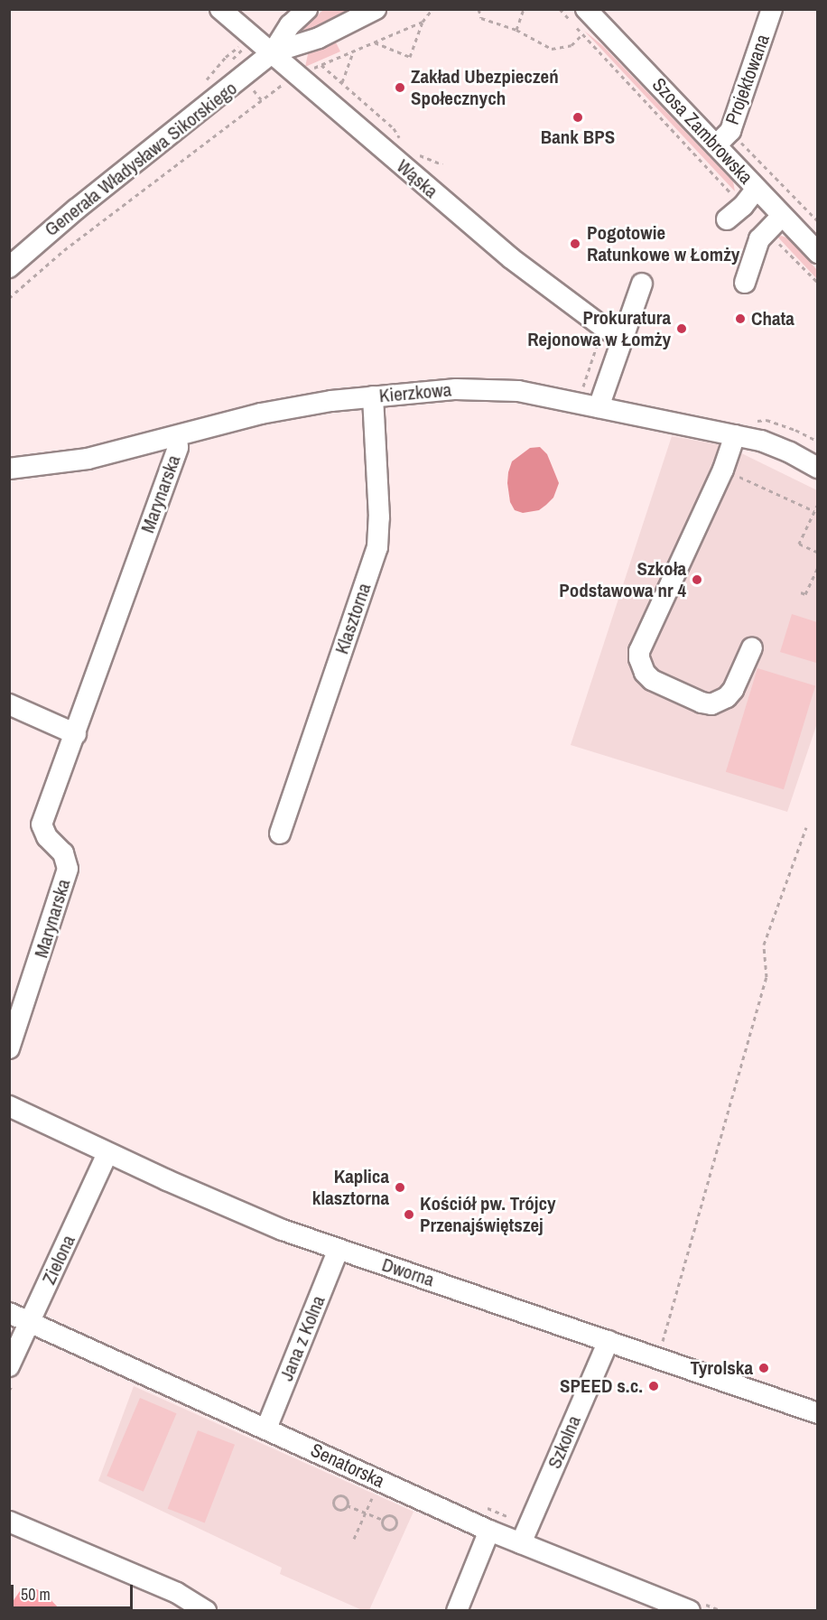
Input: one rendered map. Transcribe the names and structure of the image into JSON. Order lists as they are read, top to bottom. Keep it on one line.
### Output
{"streets":{"street":["Projektowana","Szosa Zambrowska","Generała Władysława Sikorskiego","Wąska","Kierzkowa","Marynarska","Klasztorna","Zielona","Dworna","Jana z Kolna","Szkolna","Senatorska"]},"crossings":[["Projektowana","Szosa Zambrowska"],["Generała Władysława Sikorskiego","Wąska"],["Kierzkowa","Marynarska"],["Kierzkowa","Klasztorna"],["Zielona","Dworna"],["Zielona","Senatorska"],["Dworna","Jana z Kolna"],["Dworna","Szkolna"],["Jana z Kolna","Senatorska"],["Szkolna","Senatorska"]],"places":["Zakład Ubezpieczeń Społecznych","Bank BPS","Pogotowie Ratunkowe w Łomży","Chata","Prokuratura Rejonowa w Łomży","Szkoła Podstawowa nr 4","Kaplica klasztorna","Kościół pw. Trójcy Przenajświętszej","Tyrolska","SPEED s.c."],"scale_bar":"50 m"}
